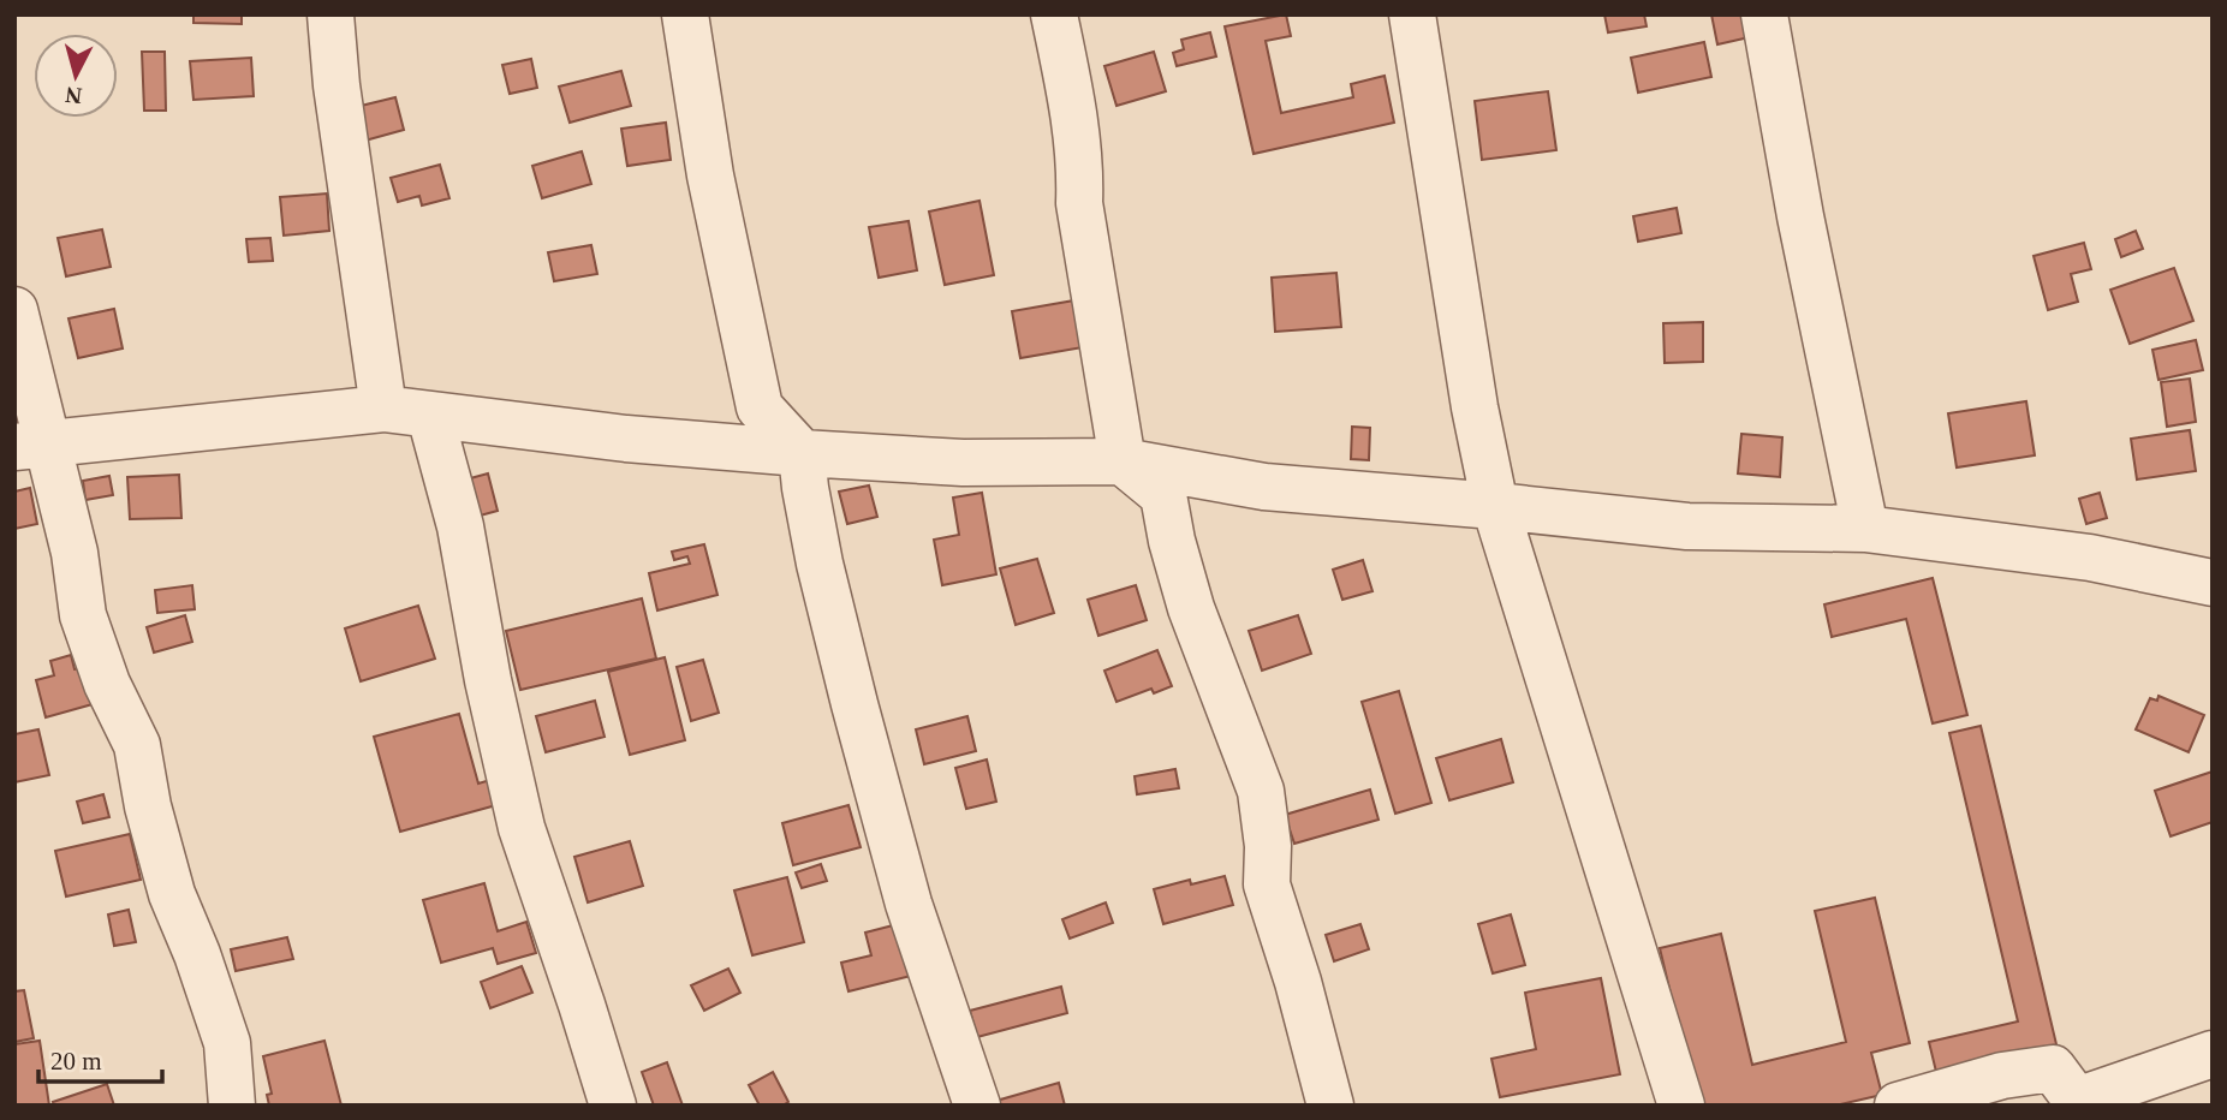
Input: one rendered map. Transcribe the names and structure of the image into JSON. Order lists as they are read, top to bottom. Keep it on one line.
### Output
{"scale_bar":"20 m","north":"bottom"}
